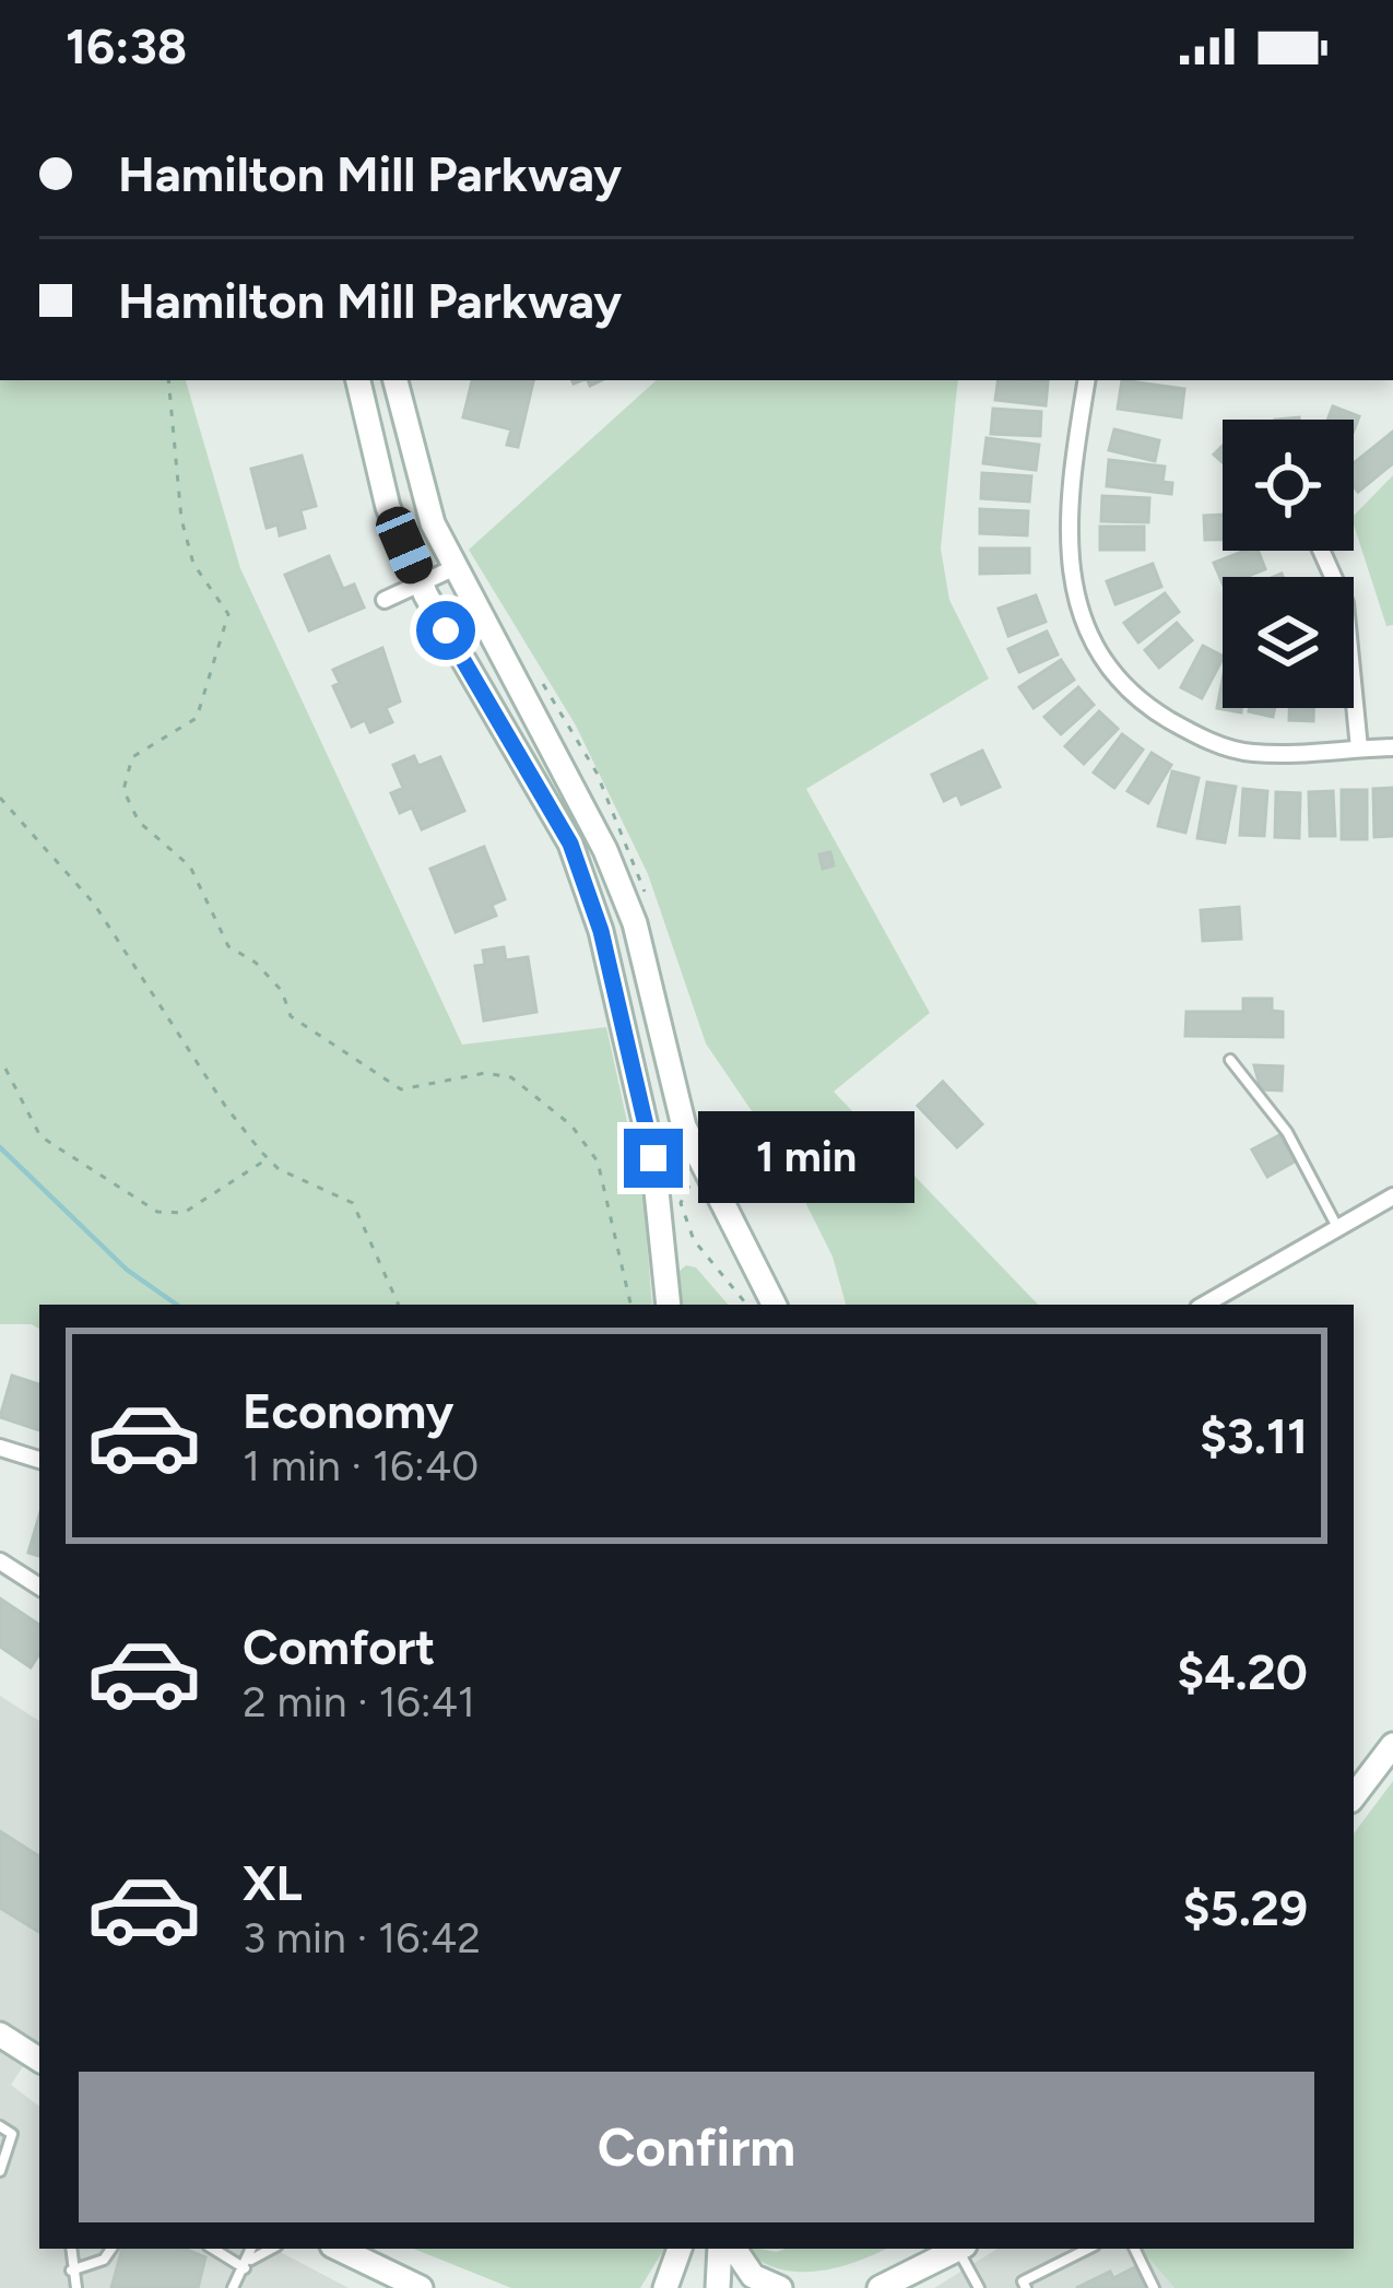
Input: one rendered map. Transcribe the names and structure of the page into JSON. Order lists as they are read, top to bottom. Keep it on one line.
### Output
{"page":{"status":"16:38","banner":["Hamilton Mill Parkway","Hamilton Mill Parkway"],"bubble":"1 min","list":[{"name":"Economy","note":"1 min · 16:40","value":"$3.11"},{"name":"Comfort","note":"2 min · 16:41","value":"$4.20"},{"name":"XL","note":"3 min · 16:42","value":"$5.29"}],"buttons":"Confirm"}}
